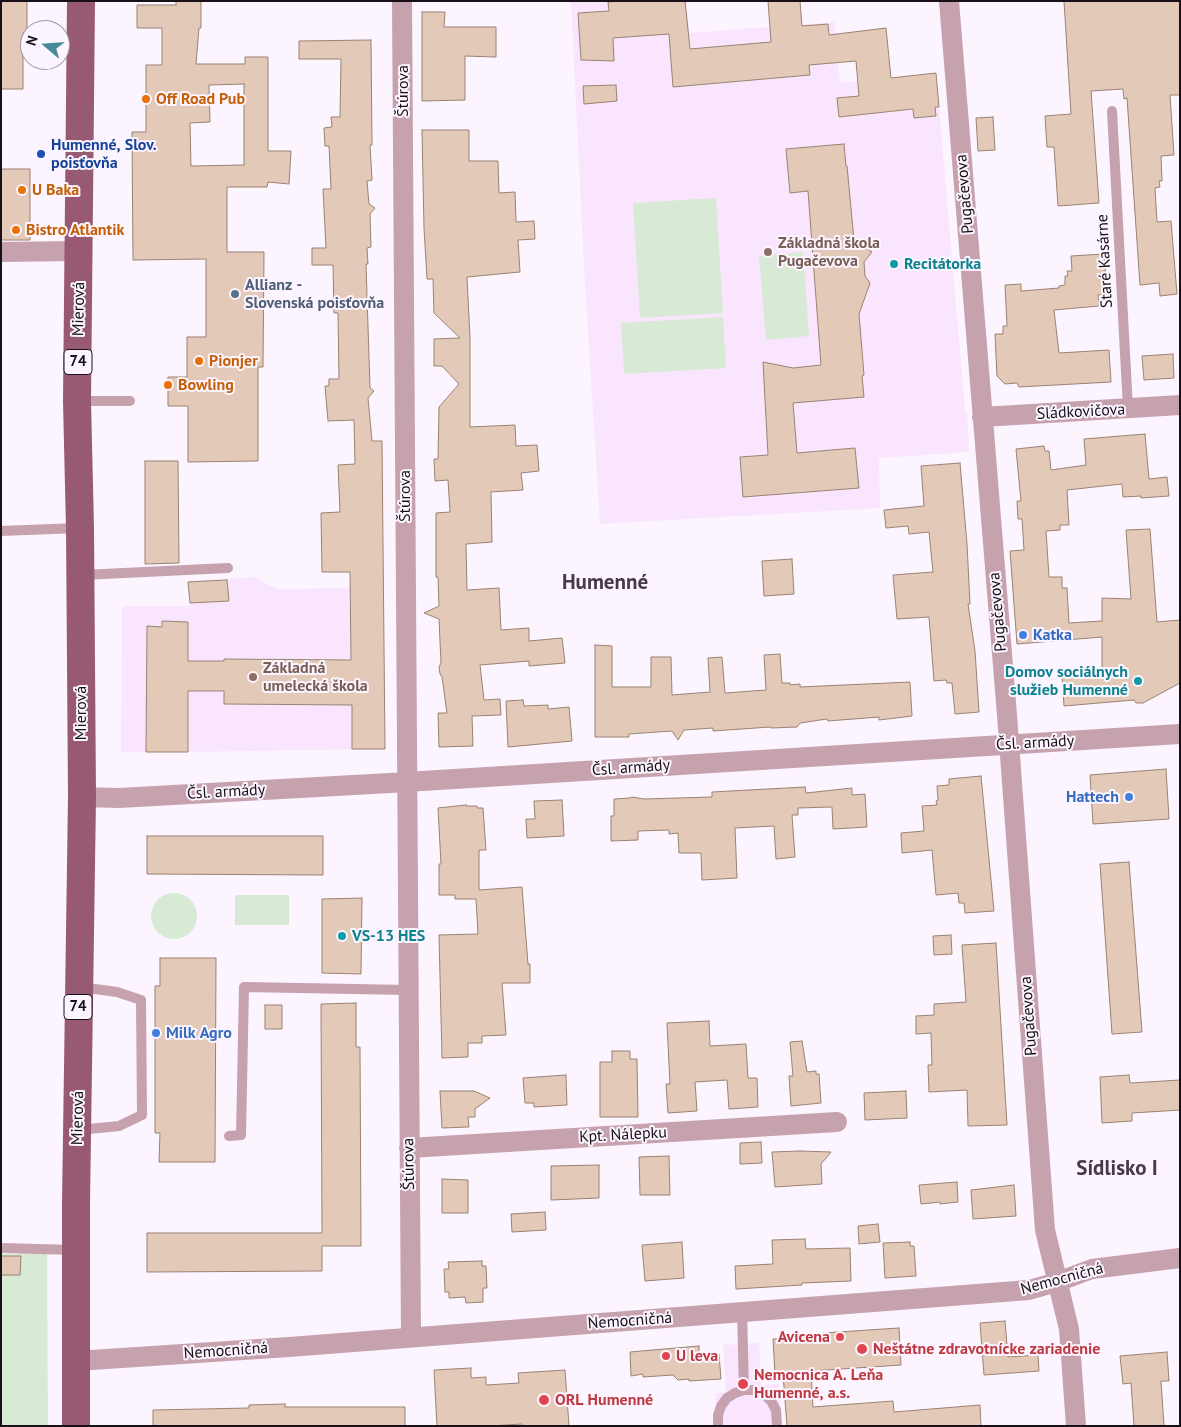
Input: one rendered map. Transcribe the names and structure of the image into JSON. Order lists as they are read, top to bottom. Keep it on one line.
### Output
{"streets":{"main road":["Mierová","74"],"street":["Štúrova","Pugačevova","Sládkovičova","Čsl. armády","Kpt. Nálepku","Nemocničná"],"lane":["Staré Kasárne"]},"crossings":[["Štúrova","Čsl. armády"],["Štúrova","Kpt. Nálepku"],["Štúrova","Nemocničná"],["Pugačevova","Sládkovičova"],["Pugačevova","Čsl. armády"],["Pugačevova","Nemocničná"],["Staré Kasárne","Sládkovičova"],["Mierová","Čsl. armády"],["Mierová","Nemocničná"]],"districts":["Humenné","Sídlisko I"],"places":["Off Road Pub","Humenné, Slov. poisťovňa","U Baka","Bistro Atlantik","Základná škola Pugačevova","Recitátorka","Allianz - Slovenská poisťovňa","Pionjer","Bowling","Katka","Základná umelecká škola","Domov sociálnych služieb Humenné","Hattech","VS-13 HES","Milk Agro","Avicena","Neštátne zdravotnícke zariadenie","U leva","Nemocnica A. Leňa Humenné, a.s.","ORL Humenné"],"north":"left"}
